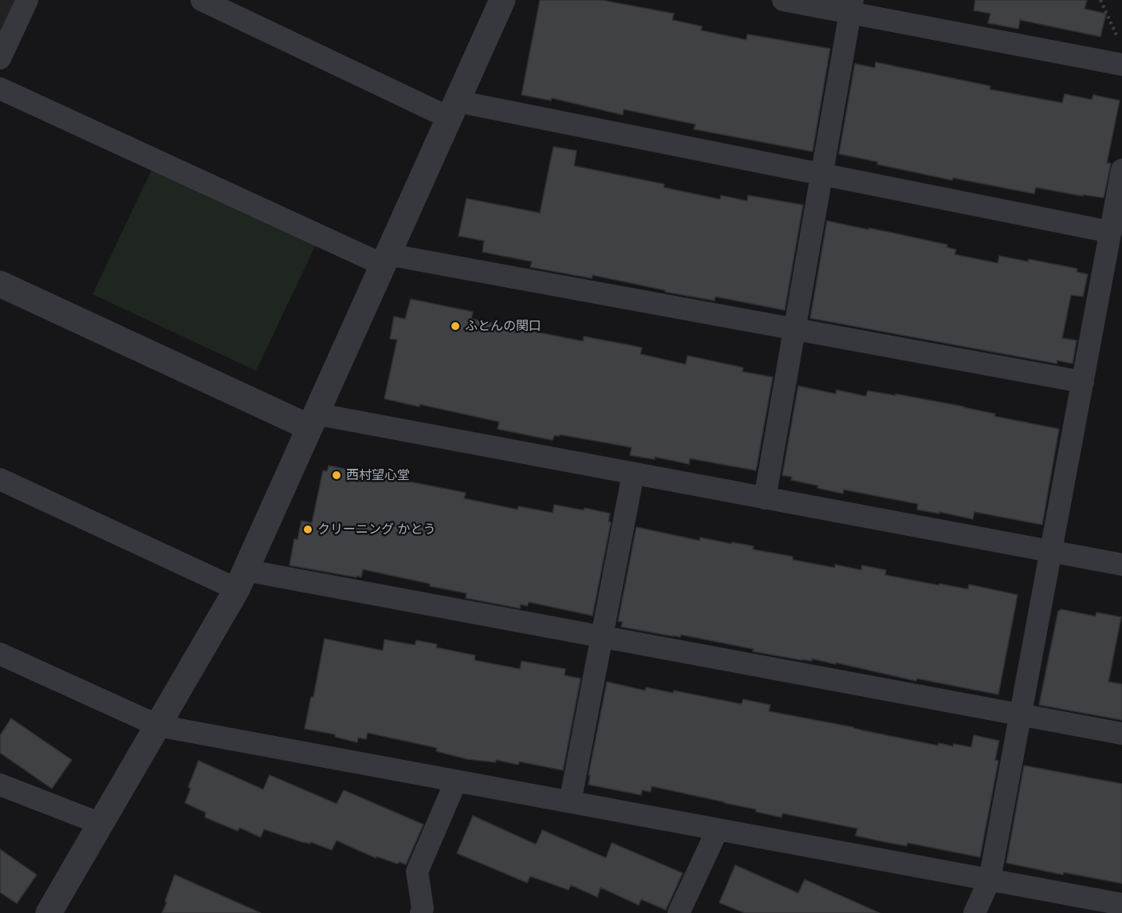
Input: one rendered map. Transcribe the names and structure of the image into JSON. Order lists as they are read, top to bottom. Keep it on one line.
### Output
{"places":["ふとんの関口","西村望心堂","クリーニング かとう"]}
